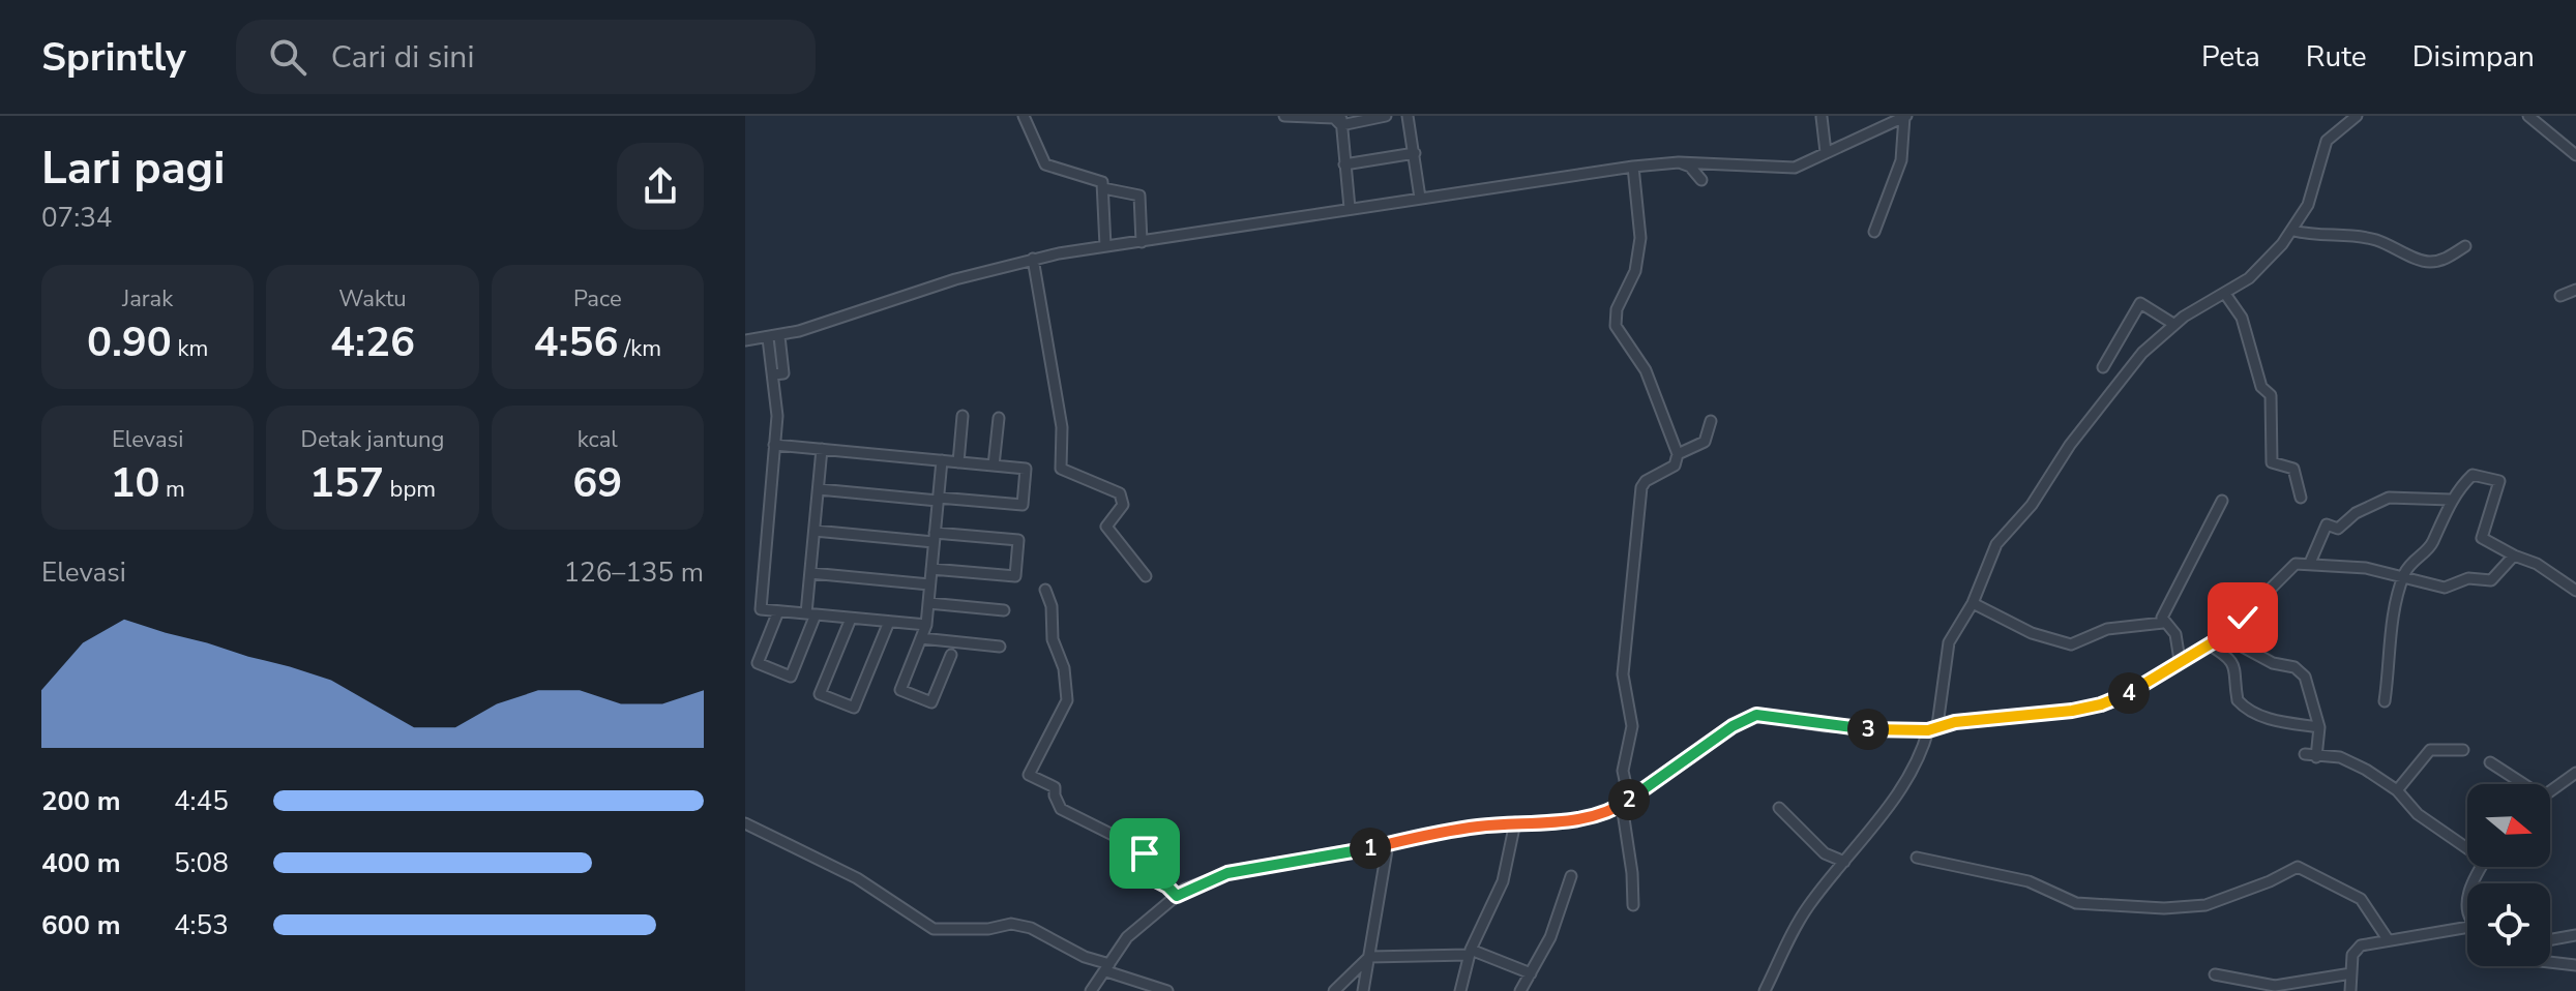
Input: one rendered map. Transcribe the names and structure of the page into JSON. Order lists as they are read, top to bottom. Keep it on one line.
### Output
{"north":"right","page":{"header":"Sprintly","search":"Cari di sini","nav":["Peta","Rute","Disimpan"],"heading":["Lari pagi","07:34"],"stats":[["Jarak","0.90 km"],["Waktu","4:26"],["Pace","4:56 /km"],["Elevasi","10 m"],["Detak jantung","157 bpm"],["kcal","69"]],"chart":["Elevasi","126–135 m"],"pins":["4","3","2","1"],"list":[{"name":"200 m","note":"4:45"},{"name":"400 m","note":"5:08"},{"name":"600 m","note":"4:53"}]}}
